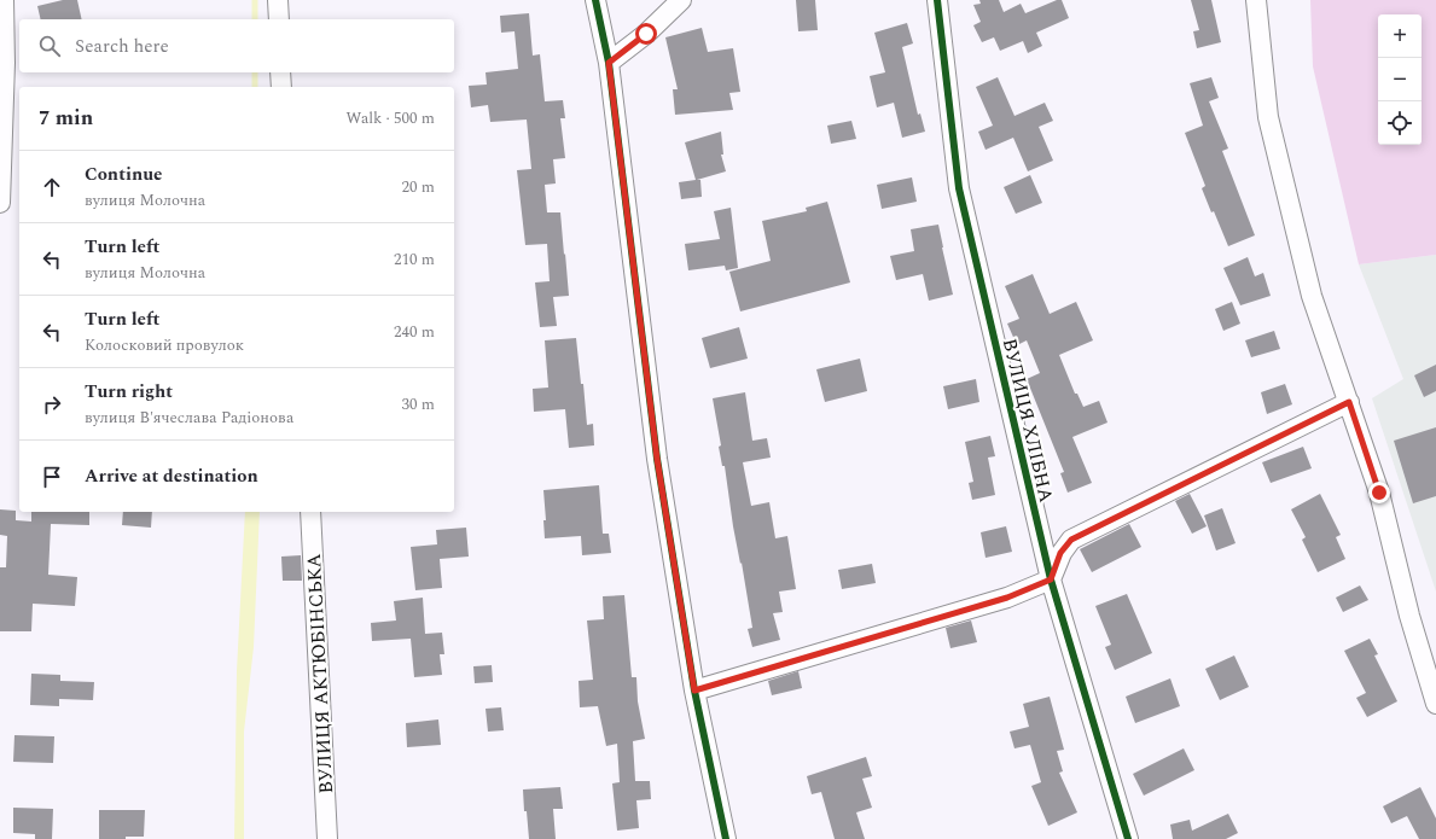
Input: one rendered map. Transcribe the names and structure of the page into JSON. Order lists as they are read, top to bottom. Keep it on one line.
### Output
{"streets":{"street":["ВУЛИЦЯ ХЛІБНА","ВУЛИЦЯ АКТЮБІНСЬКА"]},"page":{"map_buttons":["+","−"],"search":"Search here","heading":["7 min","Walk · 500 m"],"list":[["Continue","вулиця Молочна","20 m"],["Turn left","вулиця Молочна","210 m"],["Turn left","Колосковий провулок","240 m"],["Turn right","вулиця В'ячеслава Радіонова","30 m"],"Arrive at destination"]}}
